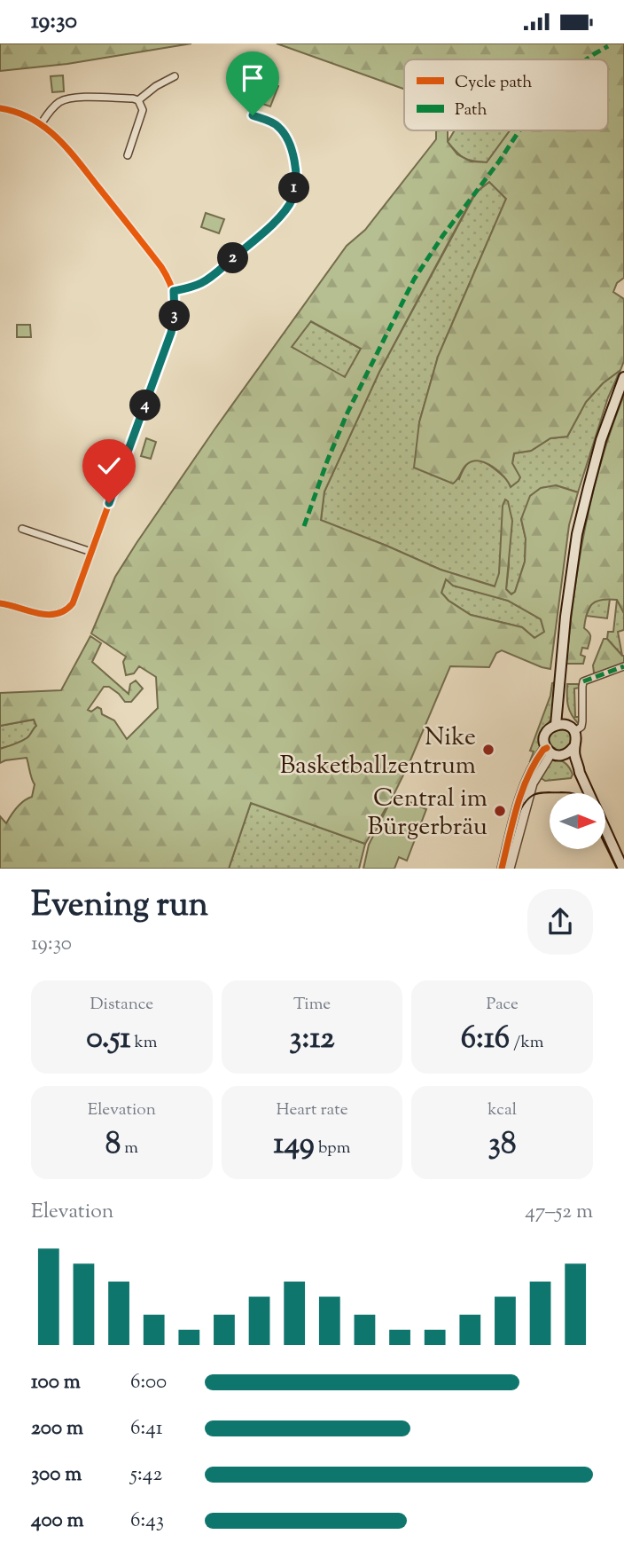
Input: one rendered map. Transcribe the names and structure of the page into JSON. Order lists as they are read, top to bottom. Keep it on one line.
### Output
{"places":["Nike Basketballzentrum","Central im Bürgerbräu"],"legend":["Cycle path","Path"],"north":"right","page":{"status":"19:30","pins":["1","2","3","4"],"heading":["Evening run","19:30"],"stats":[["Distance","0.51 km"],["Time","3:12"],["Pace","6:16 /km"],["Elevation","8 m"],["Heart rate","149 bpm"],["kcal","38"]],"chart":["Elevation","47–52 m"],"list":[{"name":"100 m","note":"6:00"},{"name":"200 m","note":"6:41"},{"name":"300 m","note":"5:42"},{"name":"400 m","note":"6:43"}]}}
